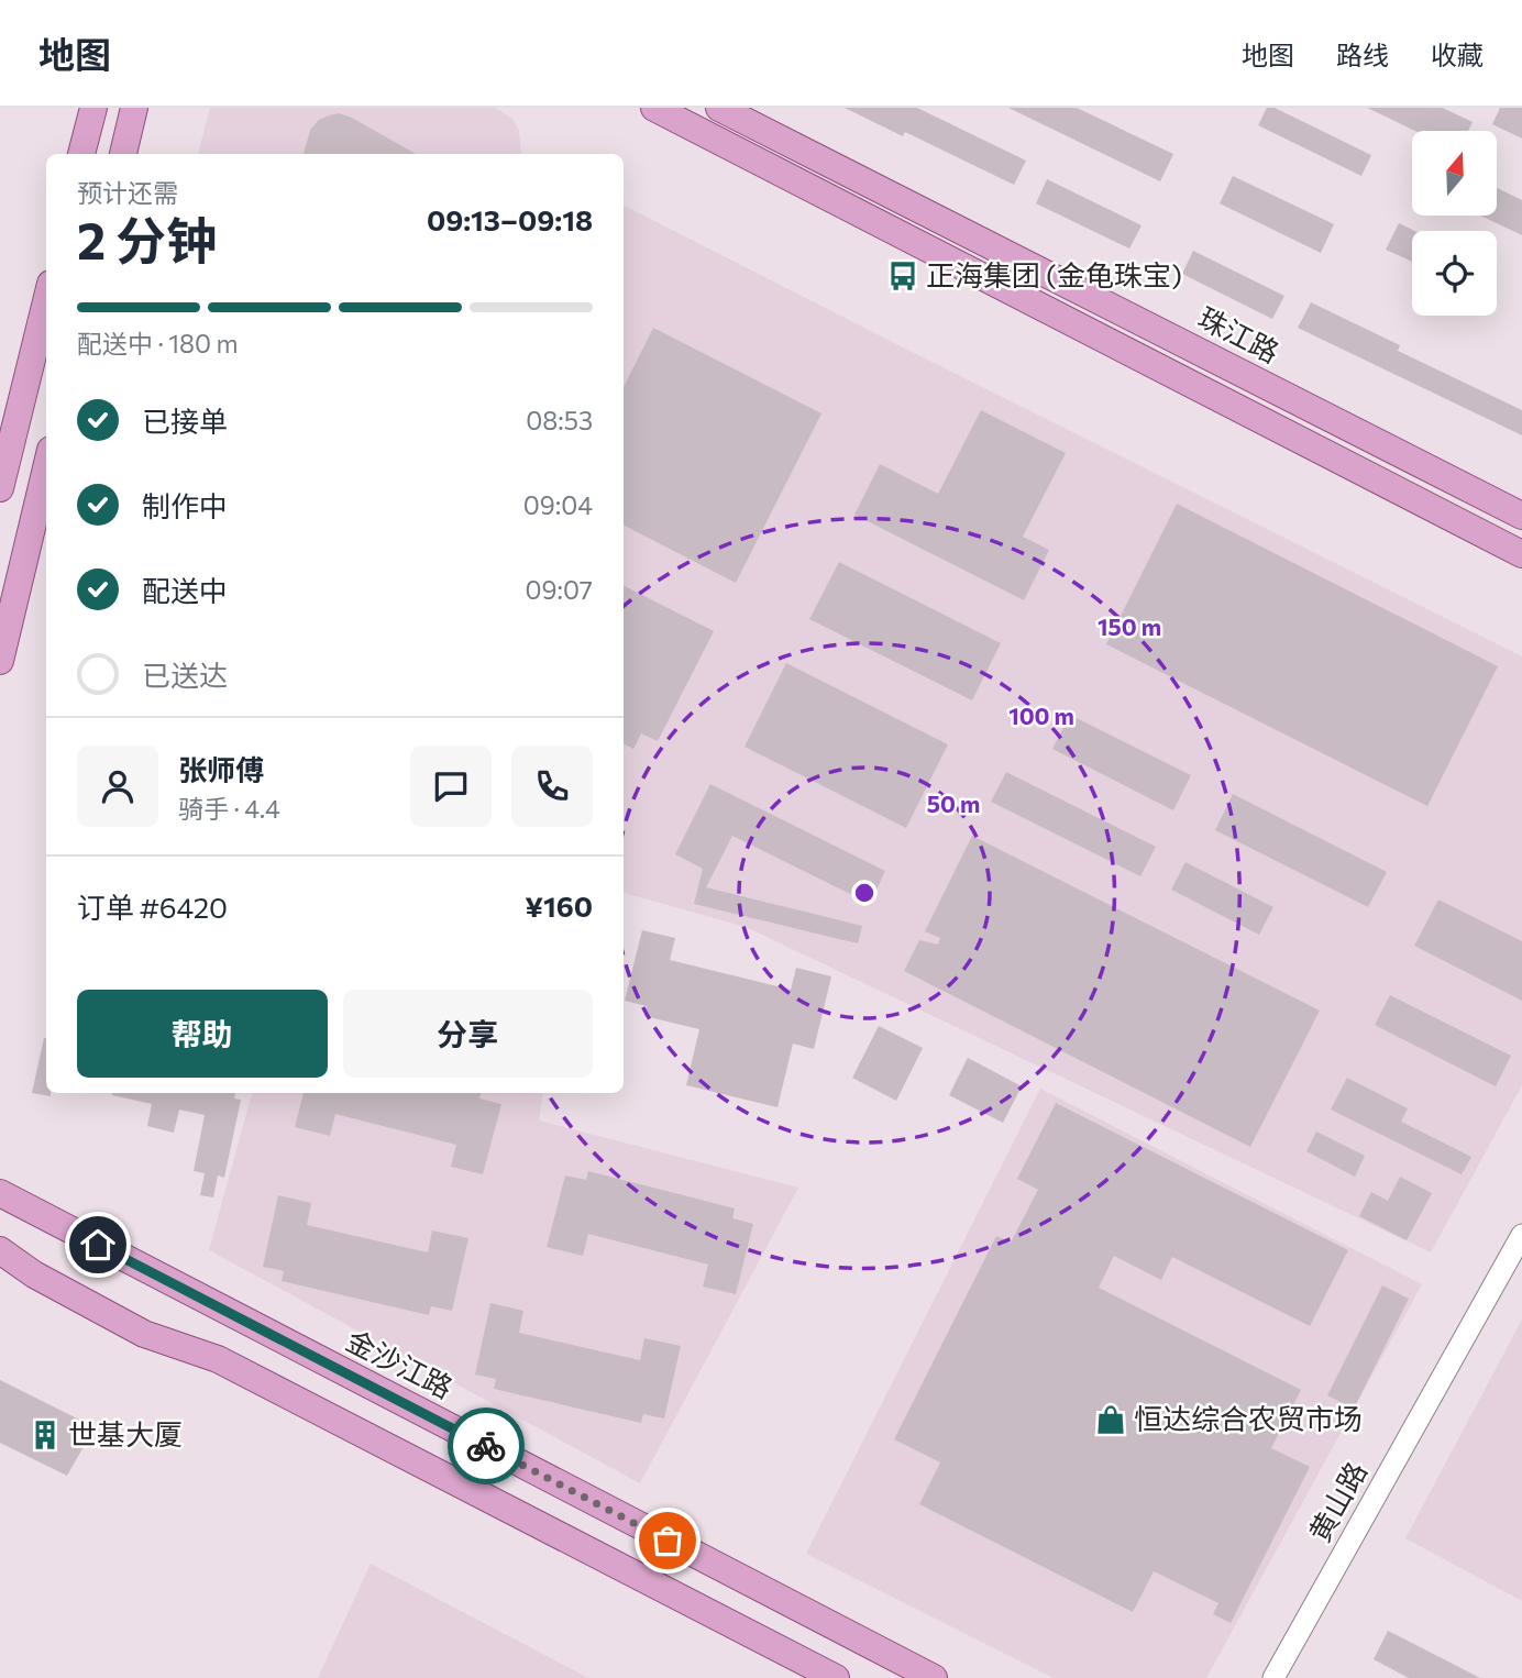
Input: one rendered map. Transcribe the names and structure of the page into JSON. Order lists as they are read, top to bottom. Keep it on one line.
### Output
{"streets":{"main road":["珠江路","金沙江路"],"street":["黄山路"]},"places":{"bus stop":["正海集团 (金龟珠宝)"],"shop":["恒达综合农贸市场"],"building":["世基大厦"]},"north":"top","page":{"header":"地图","nav":["地图","路线","收藏"],"heading":["2 分钟","预计还需","09:13–09:18"],"panel":["张师傅","骑手 · 4.4","订单 #6420","¥160"],"bar":"配送中 · 180 m","list":[["已接单","08:53"],["制作中","09:04"],["配送中","09:07"],"已送达"],"buttons":["帮助","分享"]},"rings":["150 m","100 m","50 m"]}
